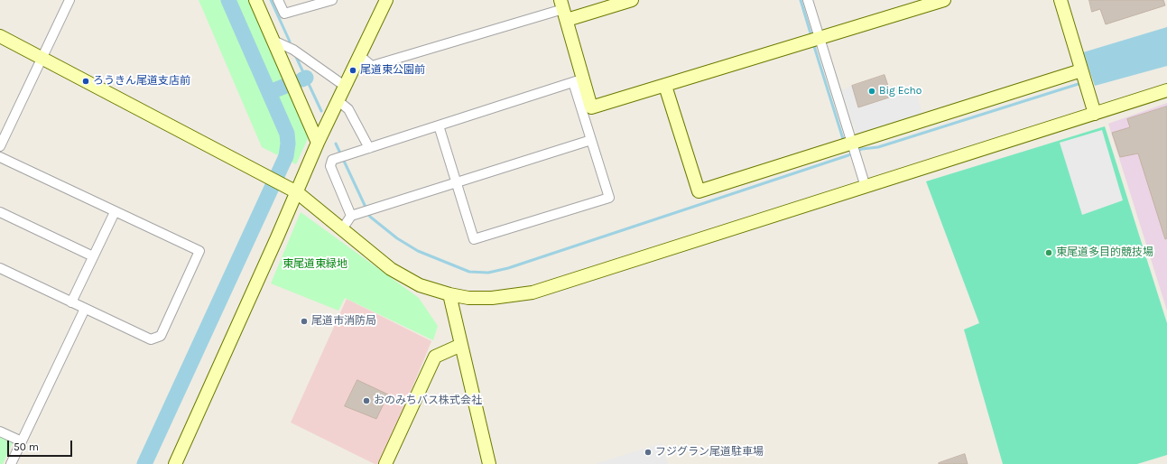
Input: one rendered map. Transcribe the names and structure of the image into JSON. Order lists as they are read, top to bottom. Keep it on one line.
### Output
{"parks":["東尾道東緑地"],"places":["尾道東公園前","ろうきん尾道支店前","Big Echo","東尾道多目的競技場","尾道市消防局","おのみちバス株式会社","フジグラン尾道駐車場"],"scale_bar":"50 m"}
